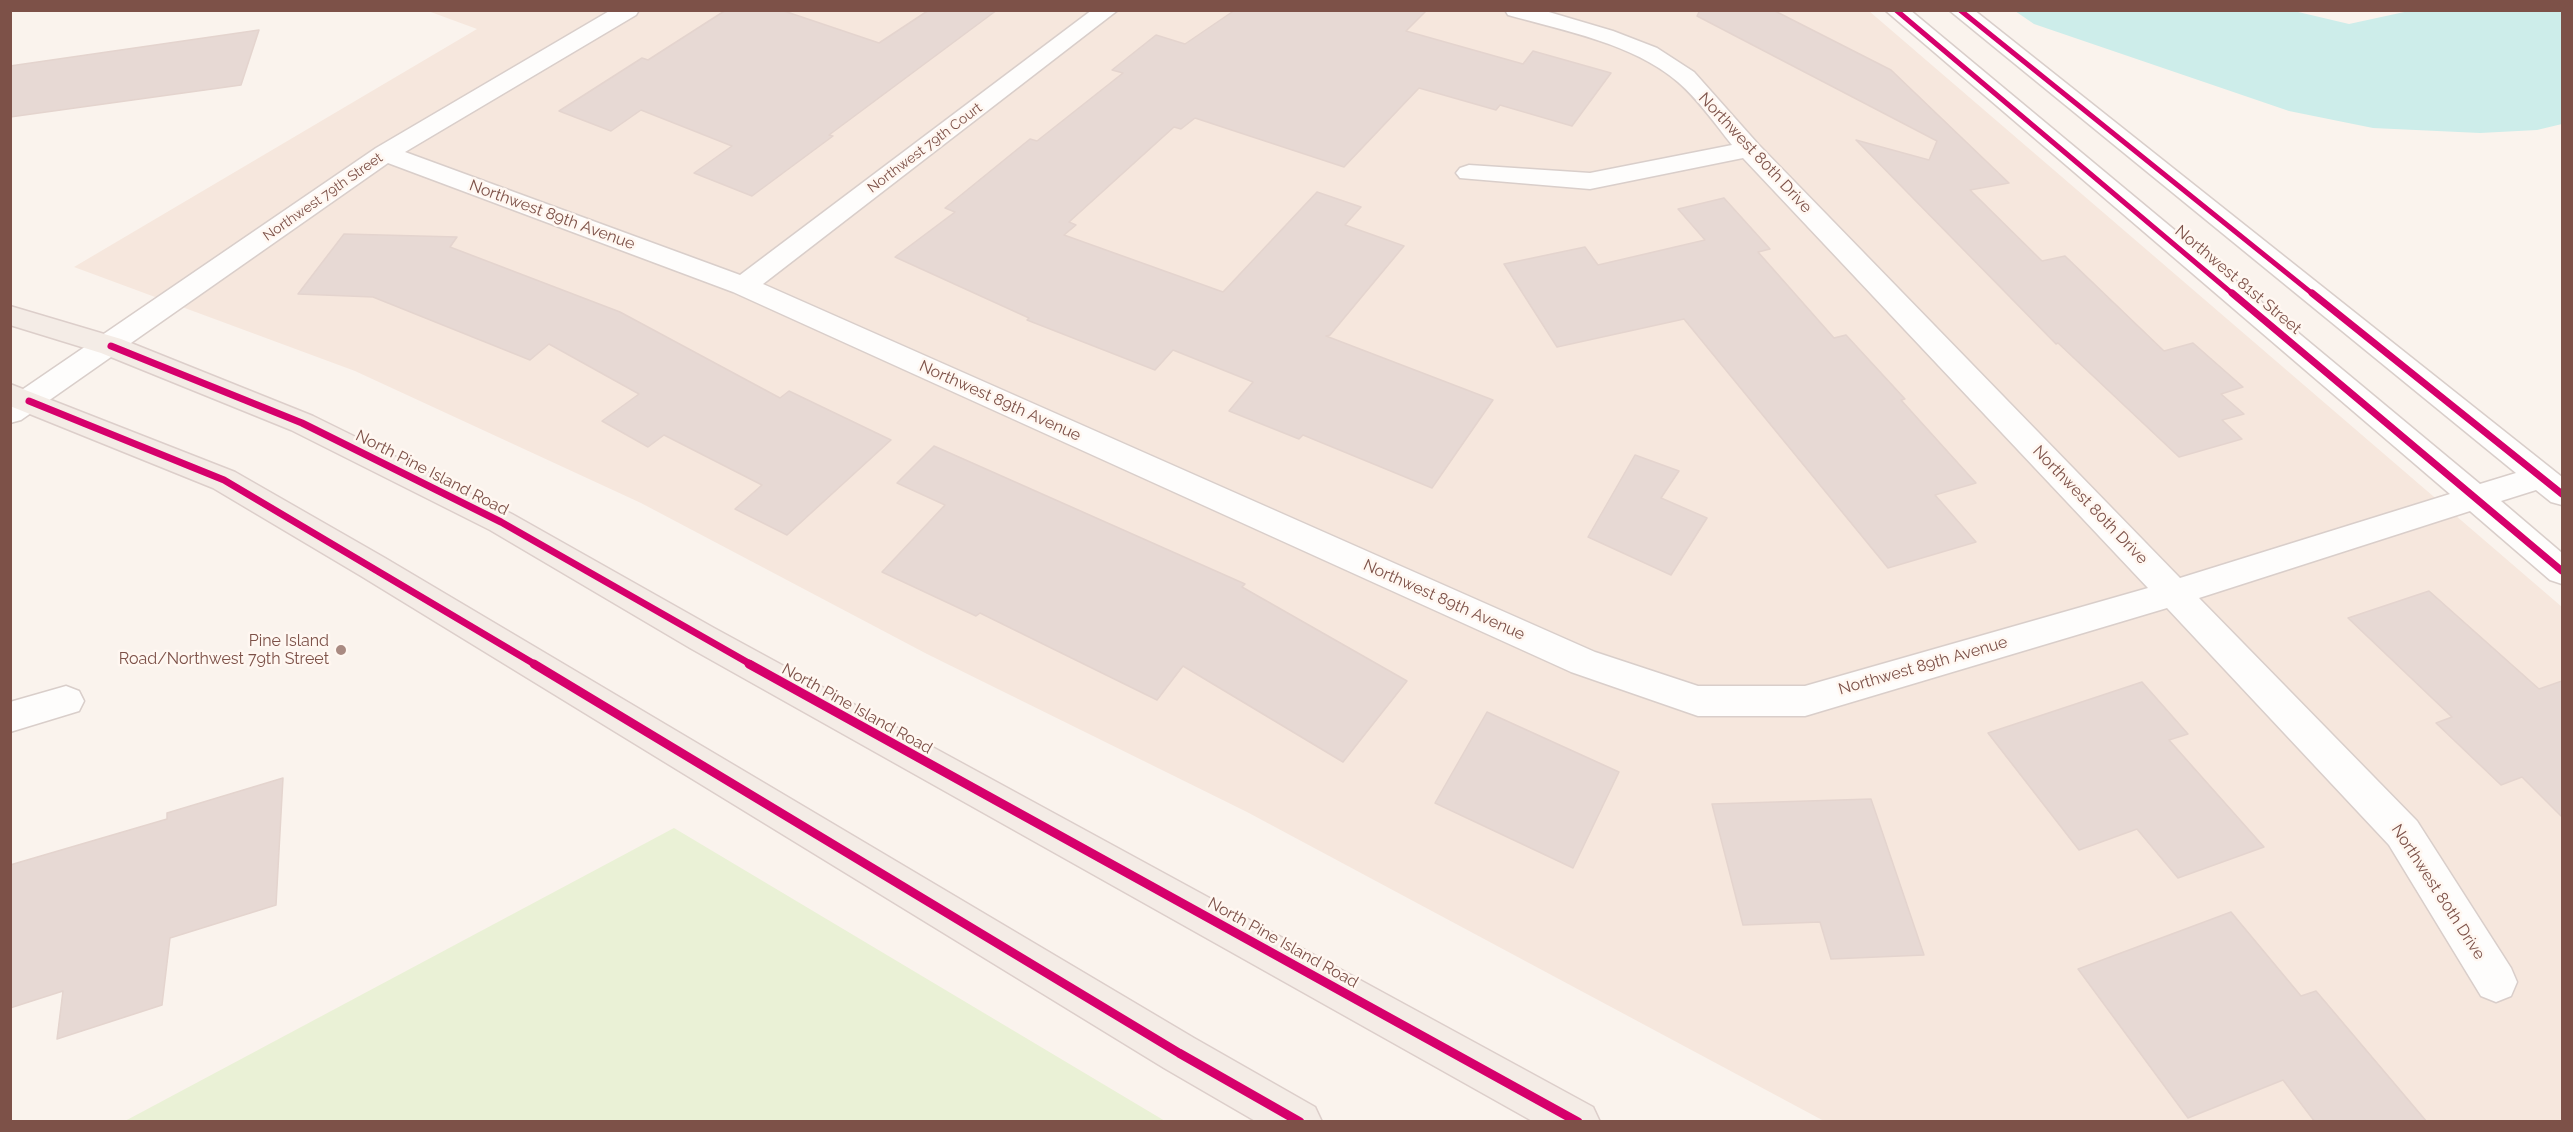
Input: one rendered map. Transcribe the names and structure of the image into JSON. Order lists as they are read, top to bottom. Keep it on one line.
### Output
{"streets":{"main road":["North Pine Island Road"],"street":["Northwest 79th Court","Northwest 80th Drive","Northwest 79th Street","Northwest 89th Avenue","Northwest 81st Street"]},"crossings":[["Northwest 79th Court","Northwest 89th Avenue"],["Northwest 80th Drive","Northwest 89th Avenue"],["Northwest 79th Street","Northwest 89th Avenue"],["Northwest 79th Street","North Pine Island Road"],["Northwest 89th Avenue","Northwest 81st Street"]],"places":["Pine Island Road/Northwest 79th Street"]}
